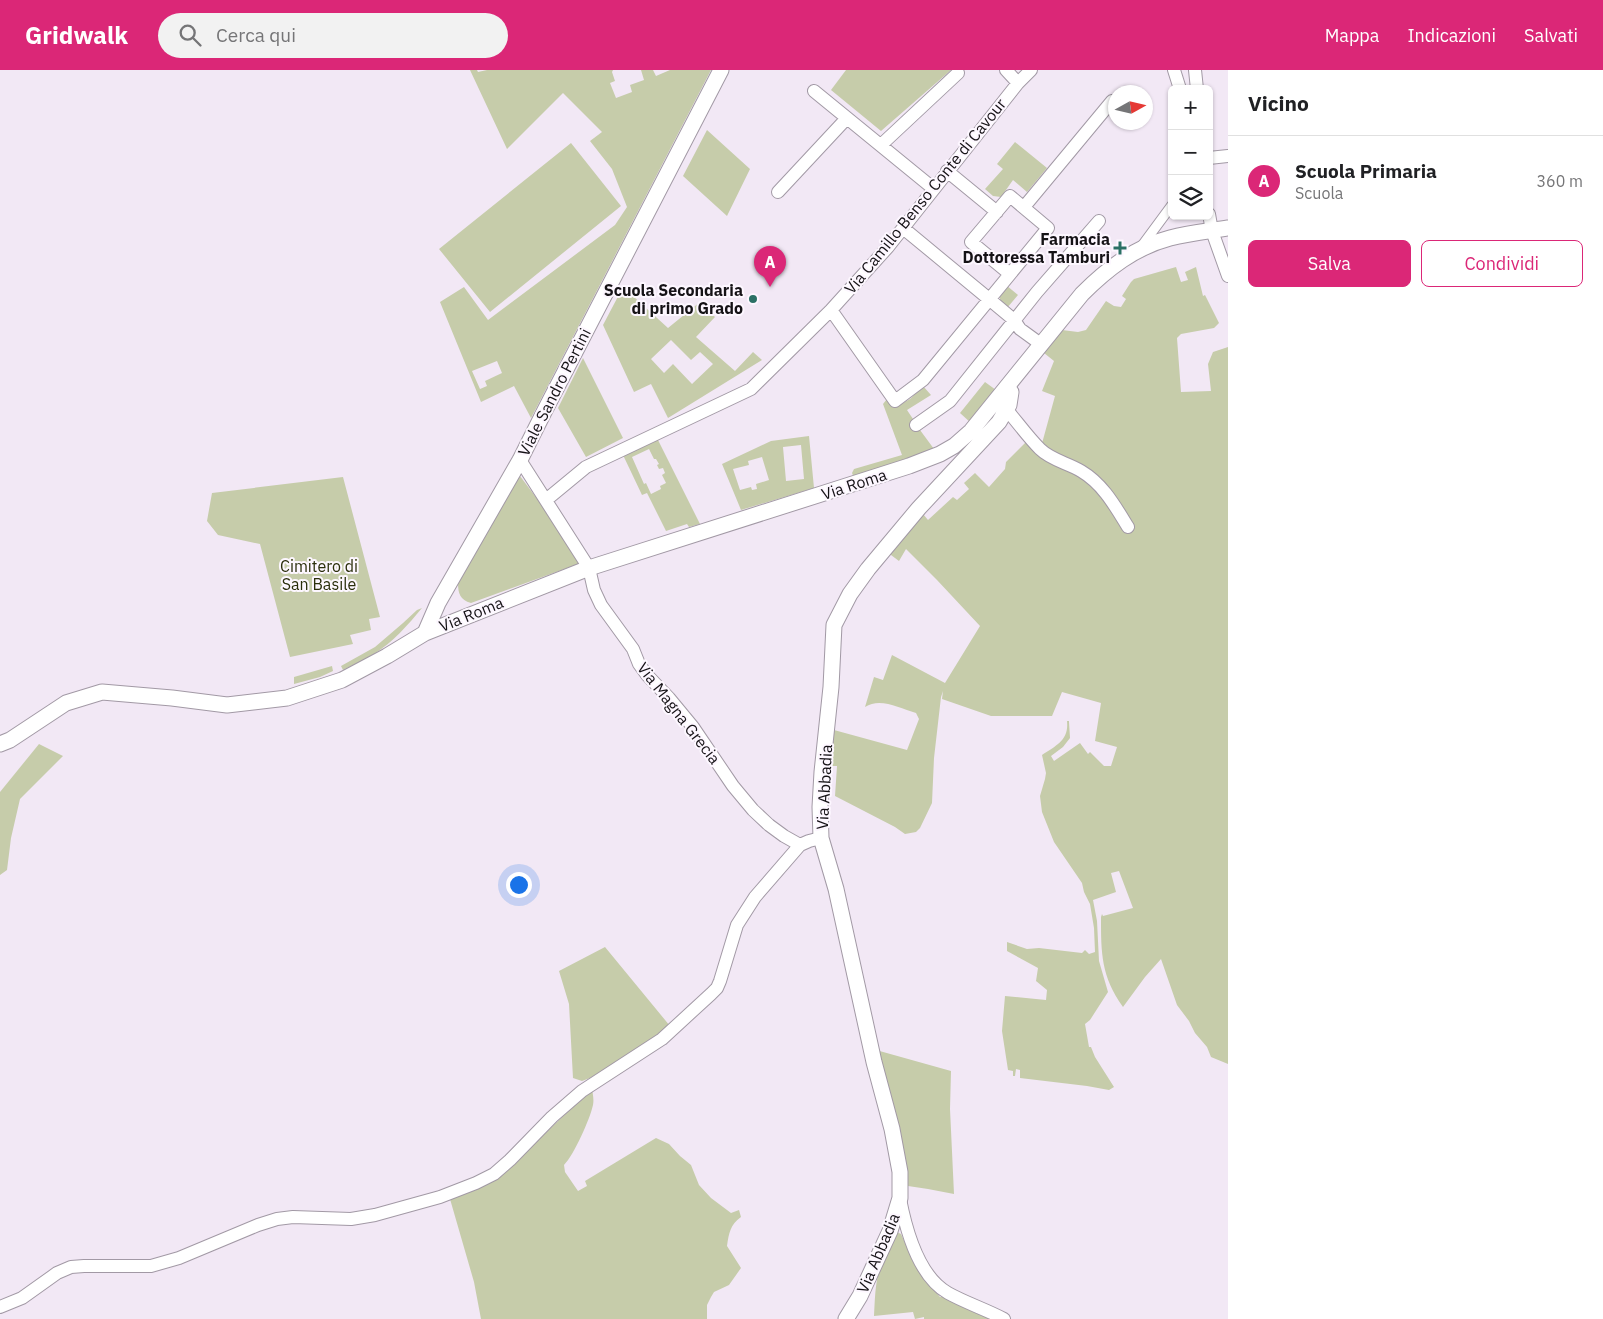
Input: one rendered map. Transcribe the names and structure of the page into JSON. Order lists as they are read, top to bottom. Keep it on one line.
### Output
{"streets":{"street":["Via Camillo Benso Conte di Cavour","Viale Sandro Pertini","Via Roma","Via Magna Grecia","Via Abbadia"]},"crossings":[["Via Camillo Benso Conte di Cavour","Via Magna Grecia"],["Viale Sandro Pertini","Via Roma"],["Viale Sandro Pertini","Via Magna Grecia"],["Via Roma","Via Magna Grecia"]],"parks":["Cimitero di San Basile"],"places":{"health":["Farmacia Dottoressa Tamburi"],"other":["Scuola Secondaria di primo Grado"]},"north":"right","page":{"header":"Gridwalk","search":"Cerca qui","nav":["Mappa","Indicazioni","Salvati"],"heading":"Vicino","map_buttons":["+","−"],"list":[{"mark":"A","name":"Scuola Primaria","note":"Scuola","value":"360 m"}],"buttons":["Salva","Condividi"],"pins":"A"}}
